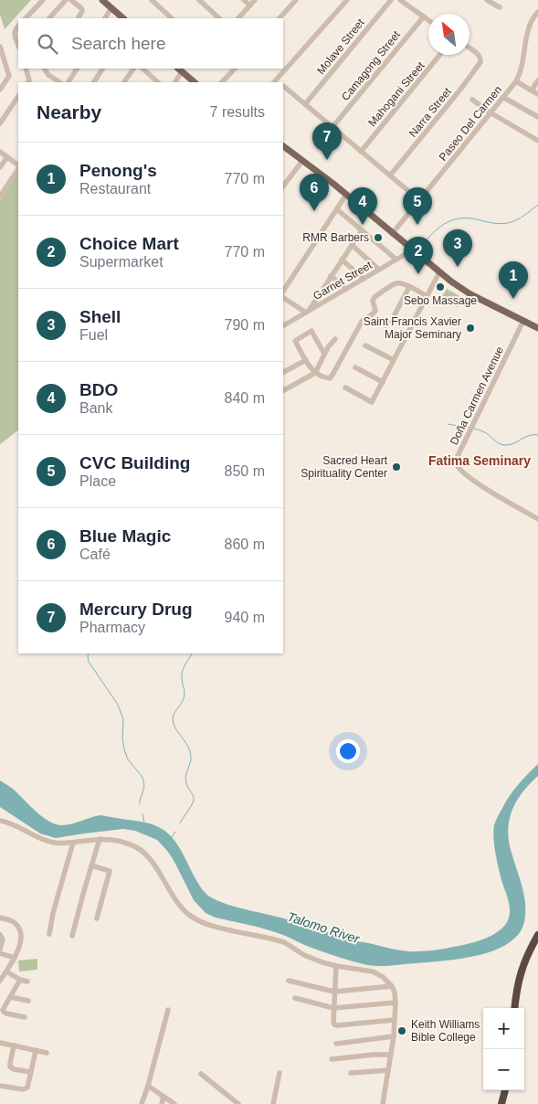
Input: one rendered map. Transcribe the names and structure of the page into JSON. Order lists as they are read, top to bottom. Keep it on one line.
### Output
{"streets":{"street":["Molave Street","Camagong Street","Mahogani Street","Narra Street","Paseo Del Carmen","Garnet Street","Doña Carmen Avenue"]},"districts":["Fatima Seminary"],"water":["Talomo River"],"places":["RMR Barbers","Sebo Massage","Saint Francis Xavier Major Seminary","Sacred Heart Spirituality Center","Keith Williams Bible College"],"north":"top left","page":{"search":"Search here","heading":["Nearby","7 results"],"pins":["7","6","4","5","3","2","1"],"list":[{"mark":"1","name":"Penong's","note":"Restaurant","value":"770 m"},{"mark":"2","name":"Choice Mart","note":"Supermarket","value":"770 m"},{"mark":"3","name":"Shell","note":"Fuel","value":"790 m"},{"mark":"4","name":"BDO","note":"Bank","value":"840 m"},{"mark":"5","name":"CVC Building","note":"Place","value":"850 m"},{"mark":"6","name":"Blue Magic","note":"Café","value":"860 m"},{"mark":"7","name":"Mercury Drug","note":"Pharmacy","value":"940 m"}],"map_buttons":["+","−"]}}
